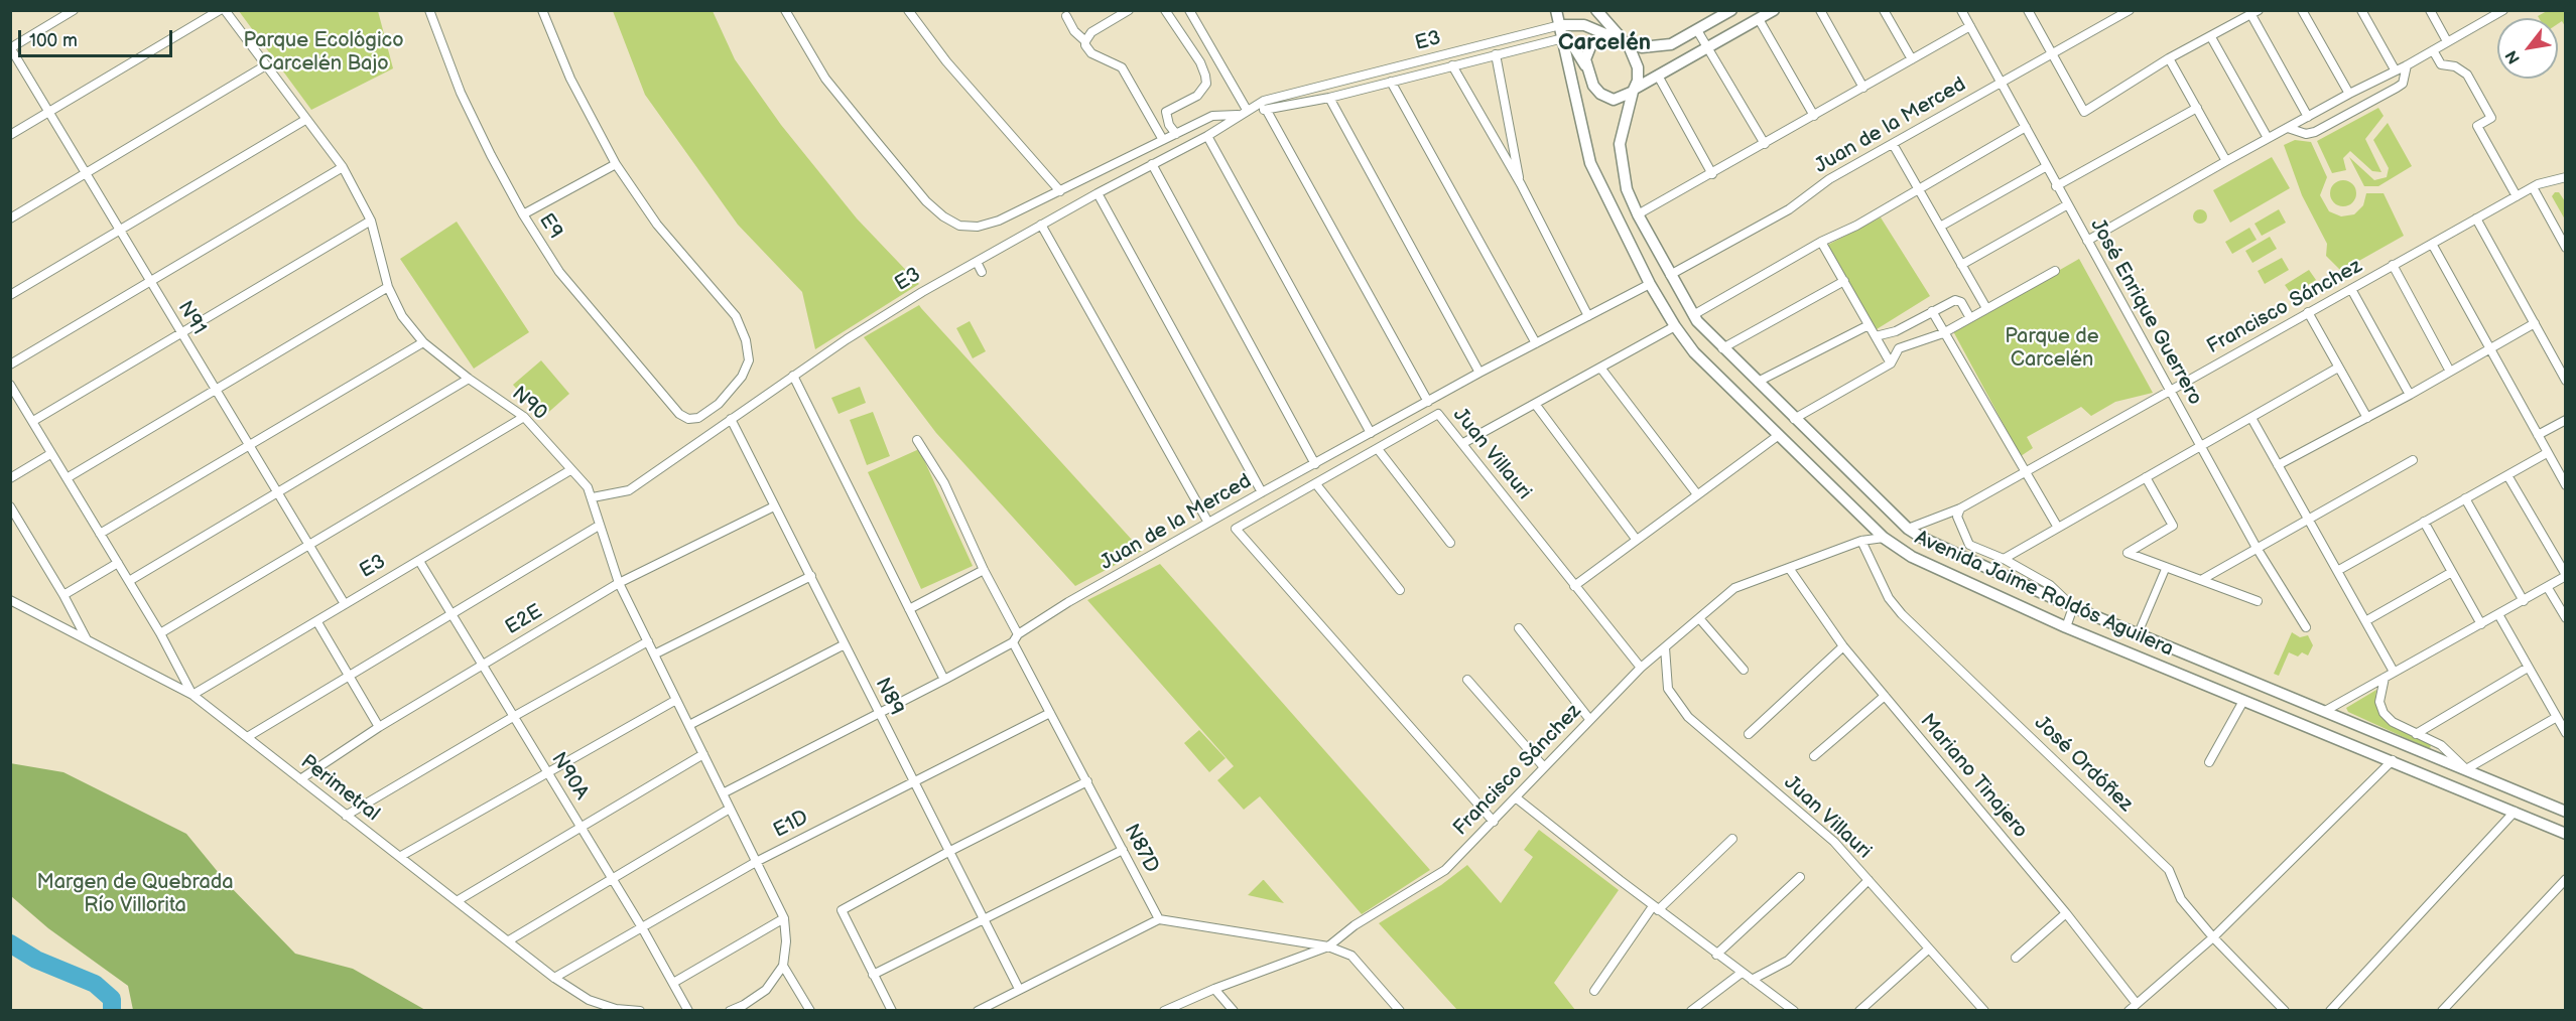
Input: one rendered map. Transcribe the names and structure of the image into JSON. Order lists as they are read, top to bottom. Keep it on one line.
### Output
{"streets":{"street":["E3","Juan de la Merced","E9","Francisco Sánchez","José Enrique Guerrero","N91","N90","Juan Villauri","Avenida Jaime Roldós Aguilera","E2E","N89","José Ordóñez","N90A","Mariano Tinajero","Perimetral","E1D","N87D"]},"crossings":[["E3","N91"],["E3","N90"],["E3","Juan Villauri"],["E3","Avenida Jaime Roldós Aguilera"],["E3","N89"],["E3","N90A"],["E3","Perimetral"],["Juan de la Merced","José Enrique Guerrero"],["Juan de la Merced","N90"],["Juan de la Merced","Juan Villauri"],["Juan de la Merced","Avenida Jaime Roldós Aguilera"],["Juan de la Merced","N89"],["Juan de la Merced","N87D"],["Francisco Sánchez","José Enrique Guerrero"],["Francisco Sánchez","Juan Villauri"],["Francisco Sánchez","Avenida Jaime Roldós Aguilera"],["Francisco Sánchez","José Ordóñez"],["Francisco Sánchez","Mariano Tinajero"],["N90","E2E"],["N90","E1D"],["E2E","N89"],["E2E","N90A"],["E2E","Perimetral"],["N89","E1D"],["N90A","E1D"],["Perimetral","E1D"],["E1D","N87D"]],"districts":["Carcelén"],"parks":["Parque Ecológico Carcelén Bajo","Parque de Carcelén","Margen de Quebrada Río Villorita"],"scale_bar":"100 m","north":"bottom left"}
